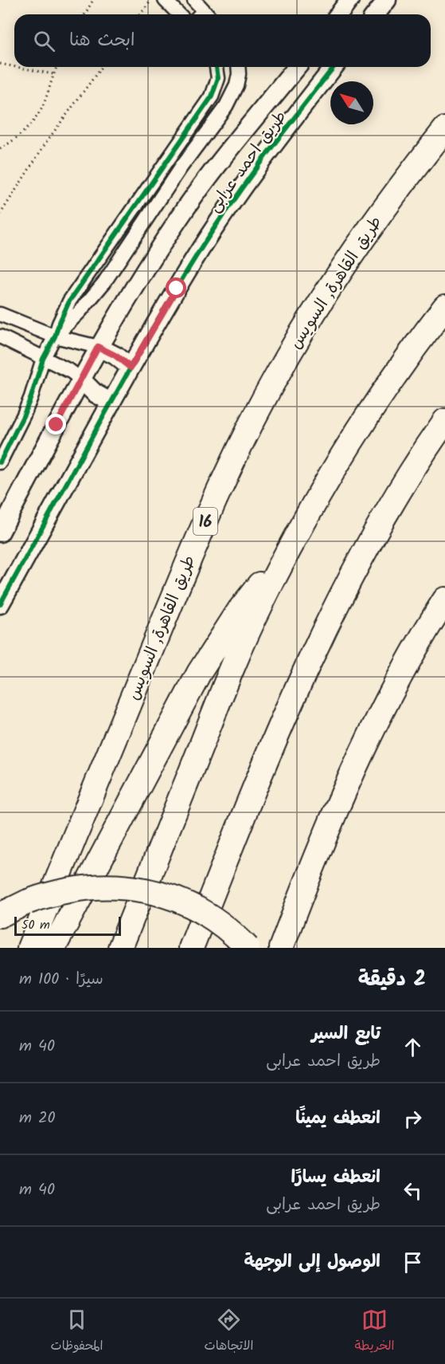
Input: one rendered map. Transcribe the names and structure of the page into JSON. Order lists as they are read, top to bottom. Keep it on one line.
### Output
{"streets":{"highway":["طريق القاهرة, السويس","16"],"street":["طريق احمد عرابى"]},"scale_bar":"50 m","north":"top left","page":{"search":"ابحث هنا","scale":"50 m","heading":["2 دقيقة","سيرًا · 100 m"],"list":[["تابع السير","طريق احمد عرابى","40 m"],["انعطف يمينًا","20 m"],["انعطف يسارًا","طريق احمد عرابى","40 m"],"الوصول إلى الوجهة"],"nav":["الخريطة","الاتجاهات","المحفوظات"]}}
